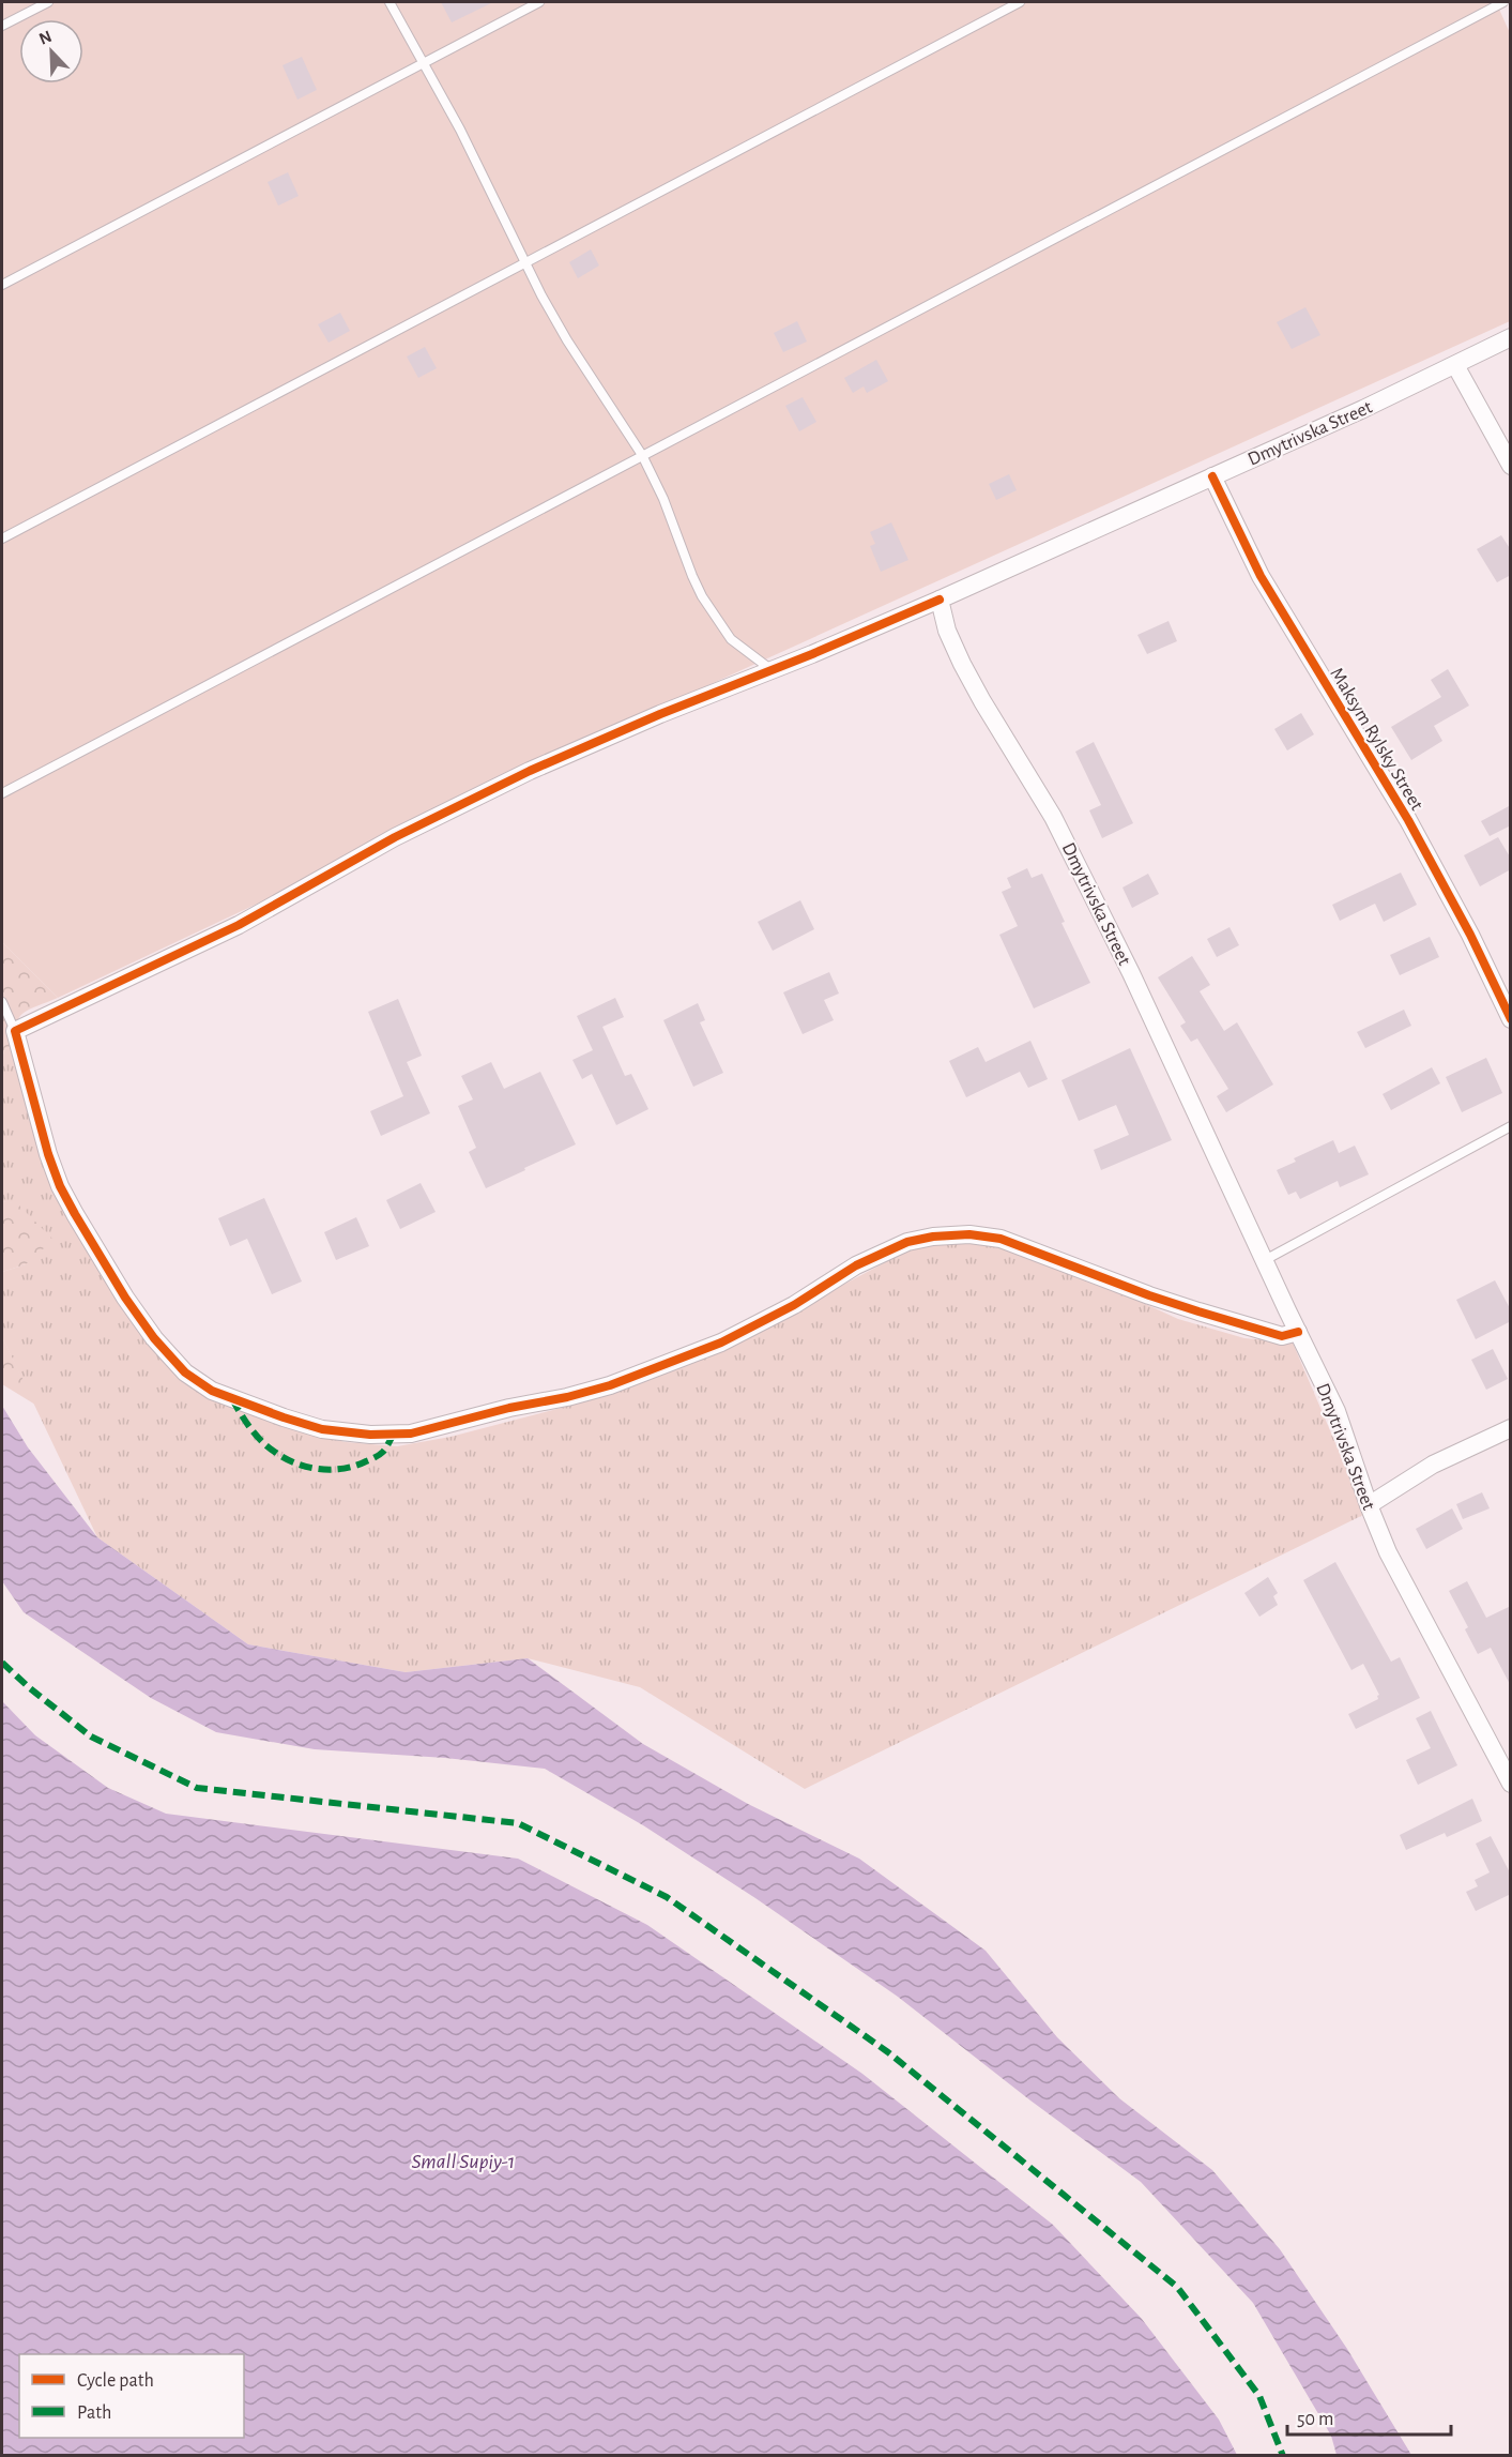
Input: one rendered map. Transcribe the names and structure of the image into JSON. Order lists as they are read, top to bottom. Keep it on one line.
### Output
{"streets":{"street":["Dmytrivska Street","Maksym Rylsky Street"]},"crossings":[["Dmytrivska Street","Maksym Rylsky Street"]],"water":["Small Supiy-1"],"legend":["Cycle path","Path"],"scale_bar":"50 m","north":"top left"}
